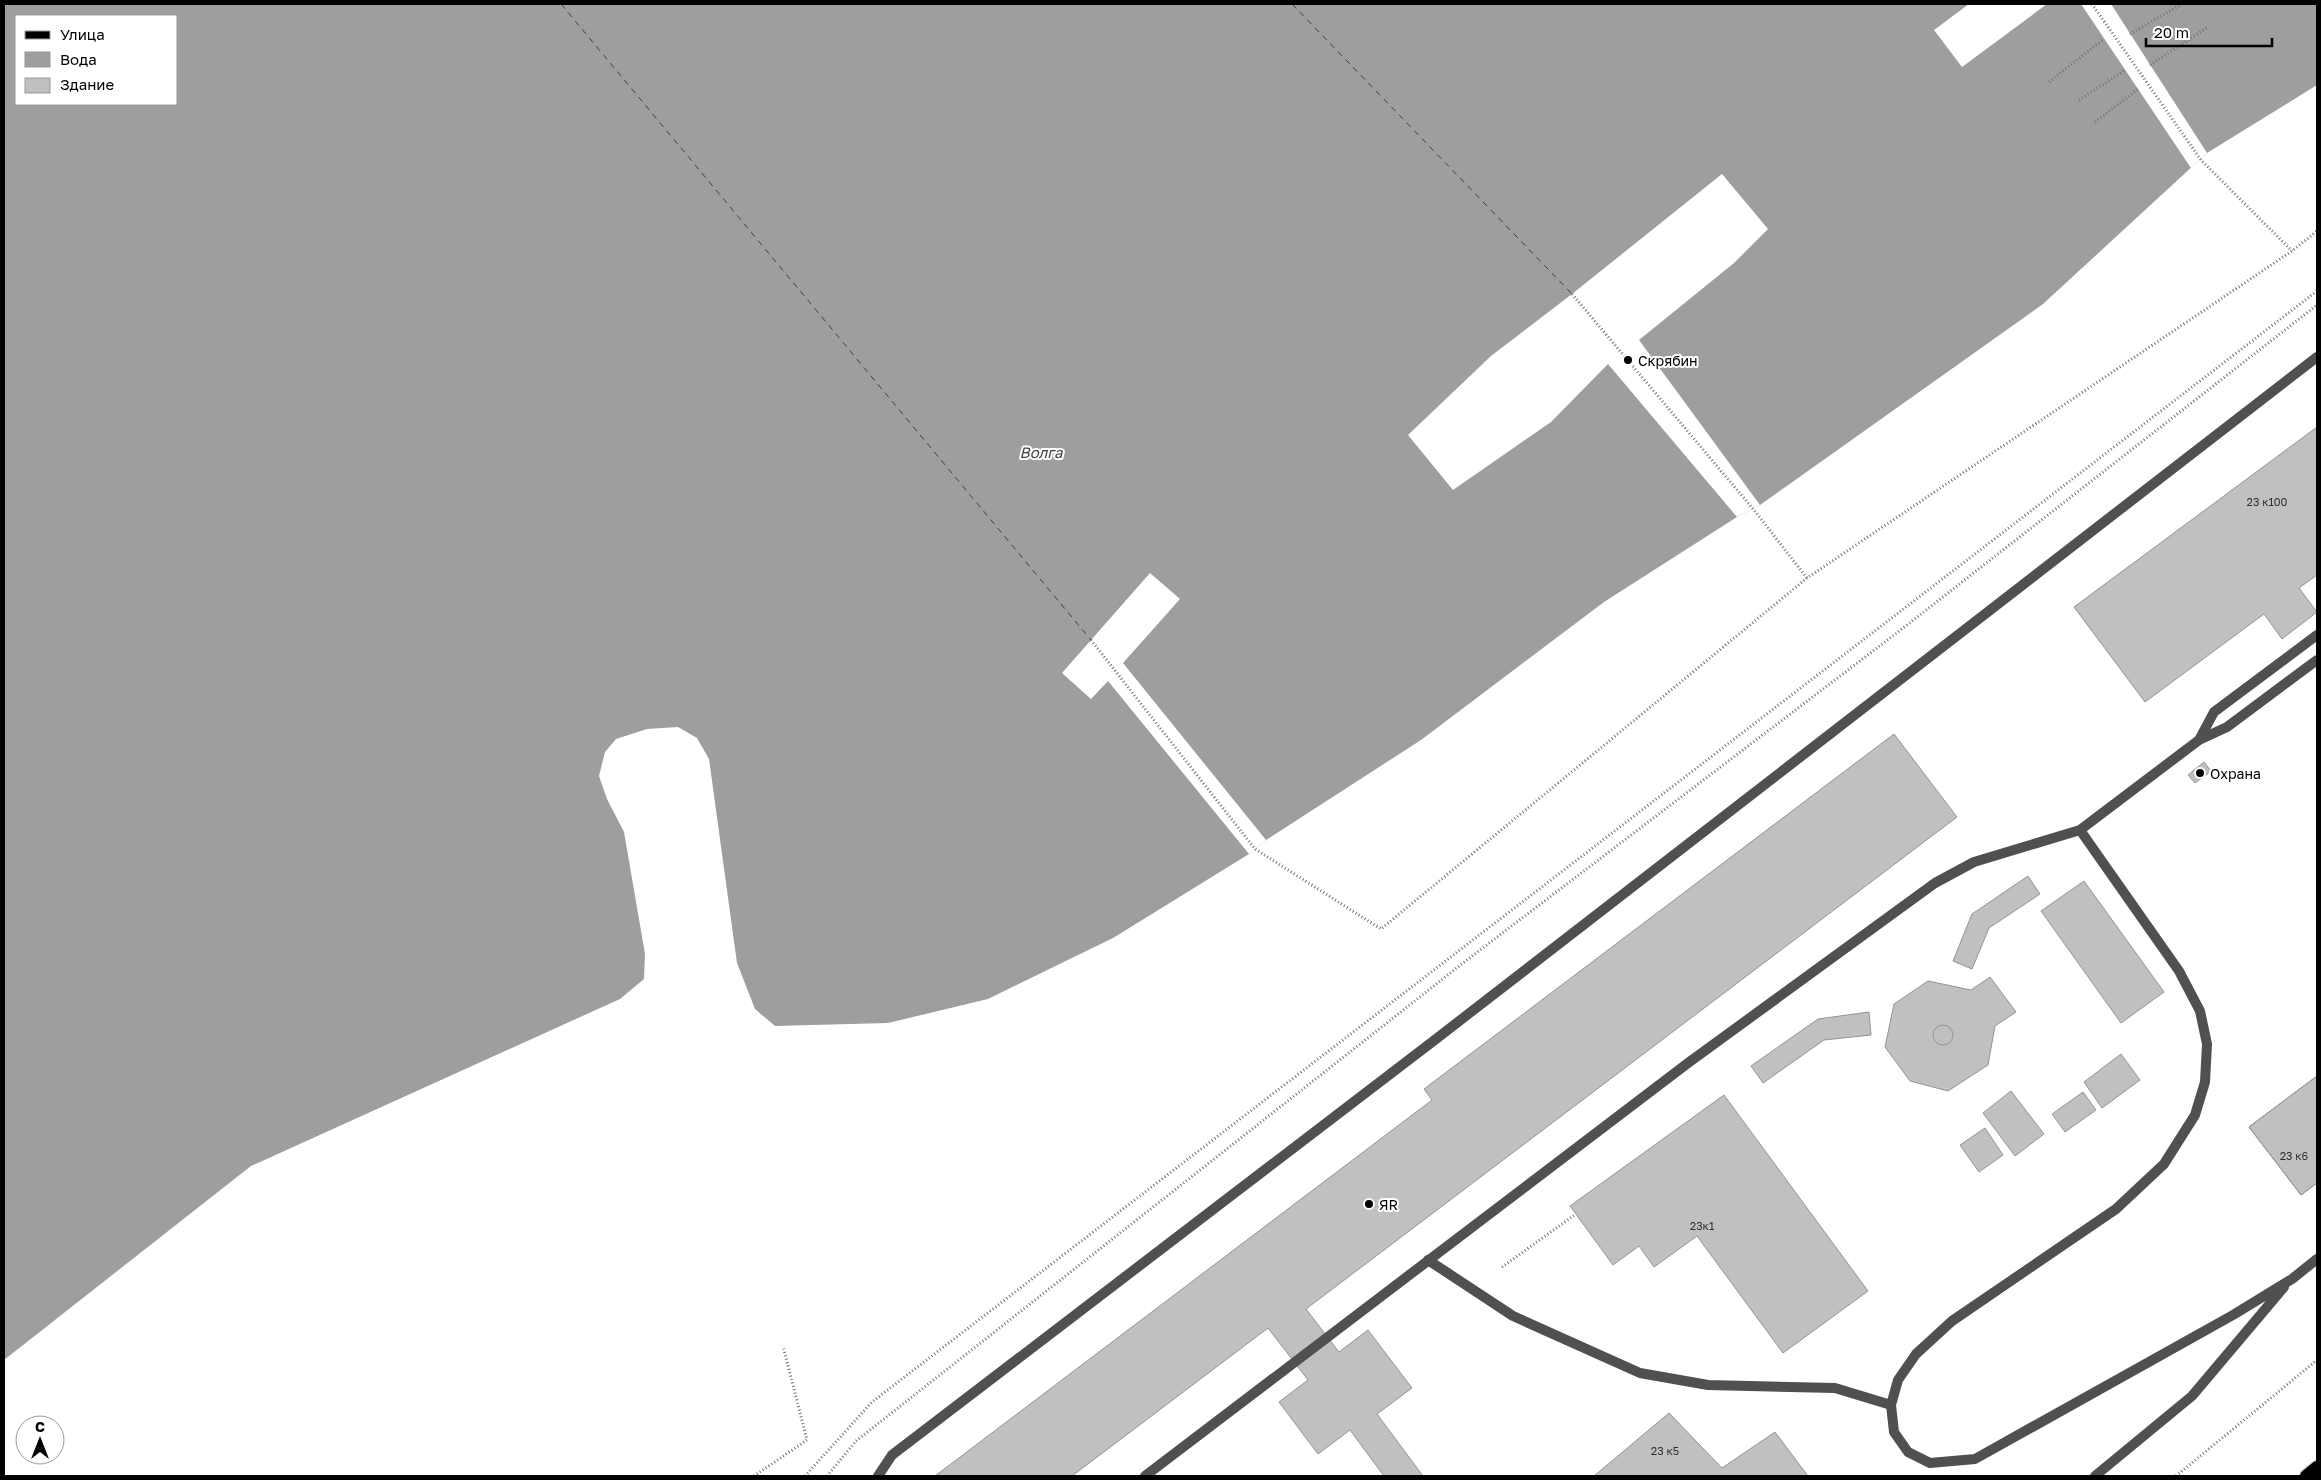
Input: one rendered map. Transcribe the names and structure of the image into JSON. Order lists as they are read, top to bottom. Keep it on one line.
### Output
{"water":["Волга"],"places":["Скрябин","Охрана","ЯR"],"house_numbers":["23 к100","23 к6","23к1","23 к5"],"legend":["Улица","Вода","Здание"],"scale_bar":"20 m","north":"top"}
